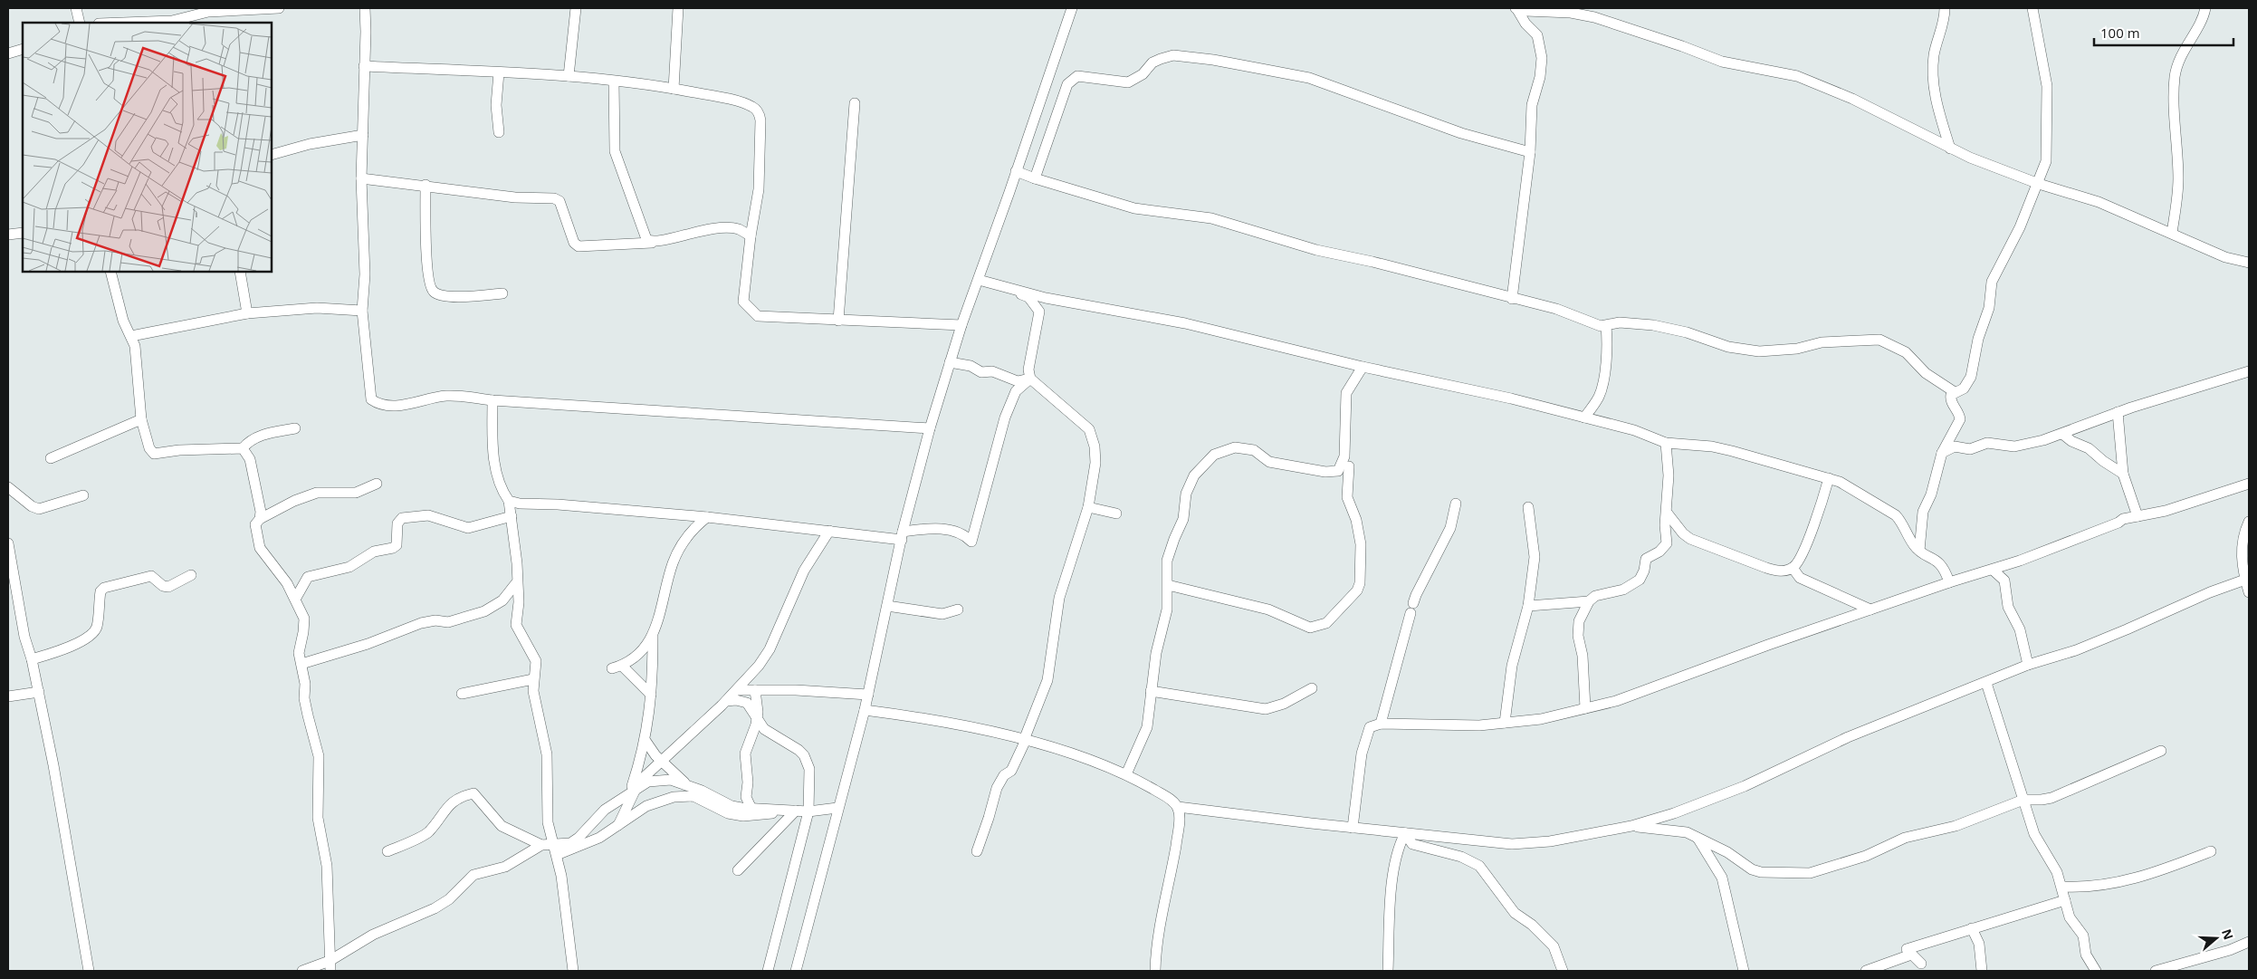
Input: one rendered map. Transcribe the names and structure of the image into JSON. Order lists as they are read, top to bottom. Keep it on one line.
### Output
{"scale_bar":"100 m","north":"right"}
